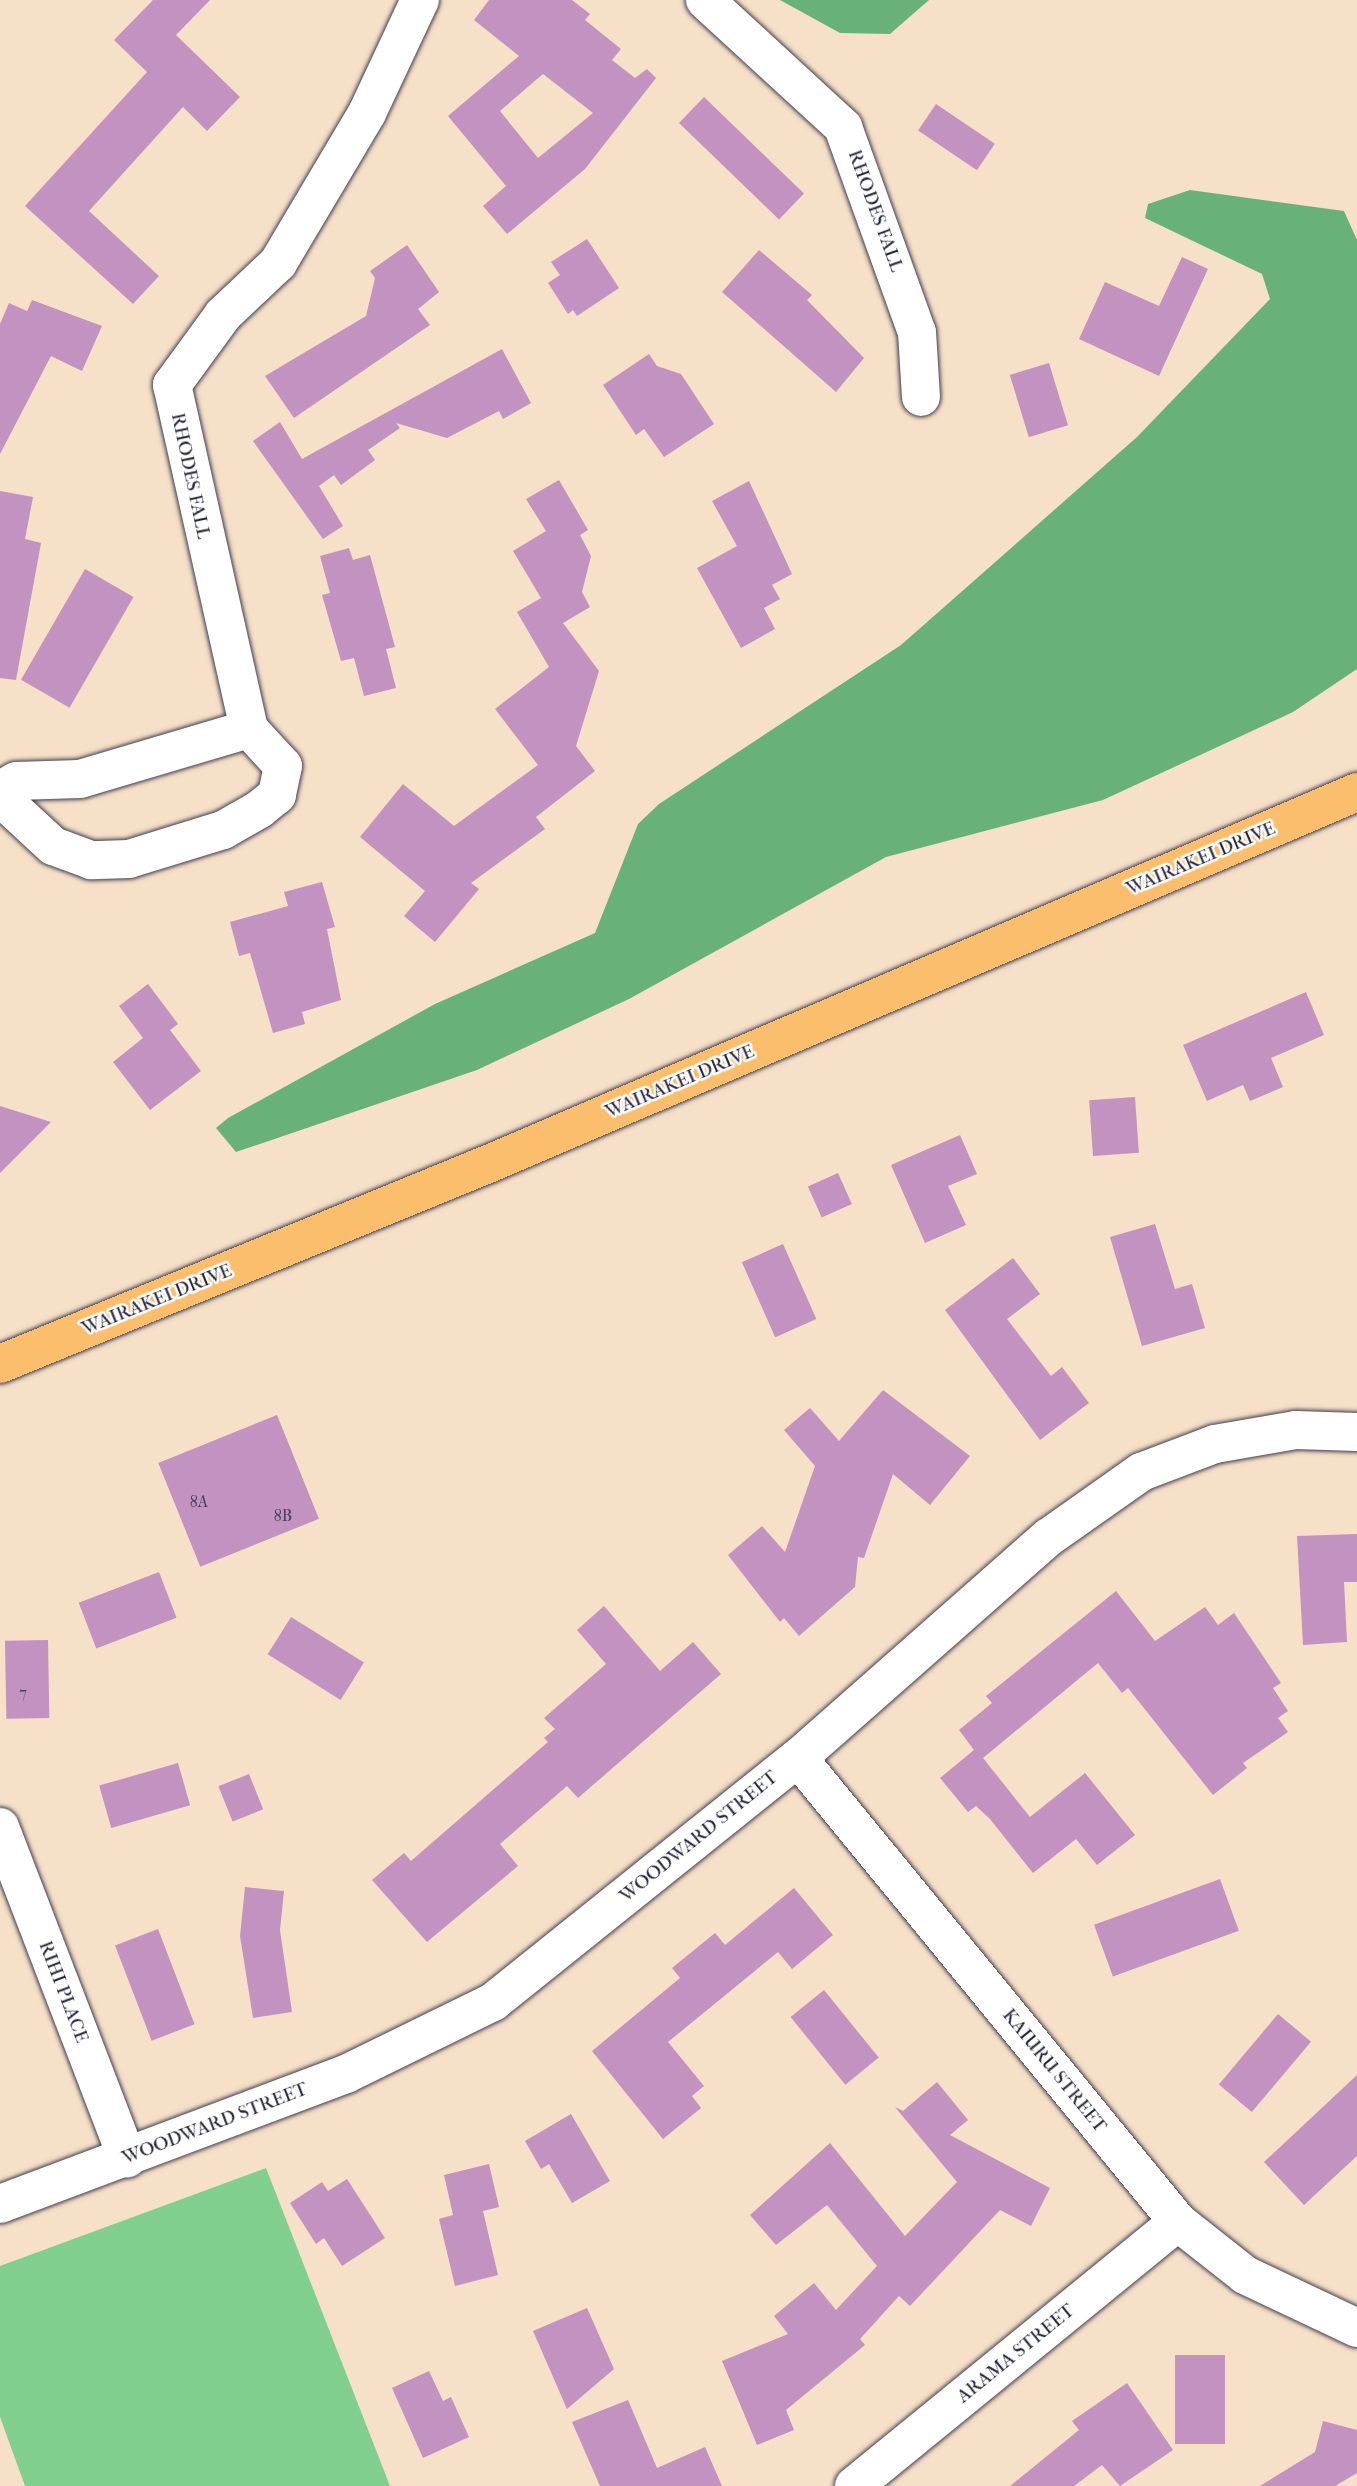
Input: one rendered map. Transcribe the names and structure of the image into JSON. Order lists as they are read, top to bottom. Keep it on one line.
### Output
{"streets":{"main road":["WAIRAKEI DRIVE"],"street":["RHODES FALL","WOODWARD STREET","RIHI PLACE","KAIURU STREET","ARAMA STREET"]},"crossings":[["WOODWARD STREET","RIHI PLACE"],["WOODWARD STREET","KAIURU STREET"],["KAIURU STREET","ARAMA STREET"]],"house_numbers":["8A","8B","7"]}
